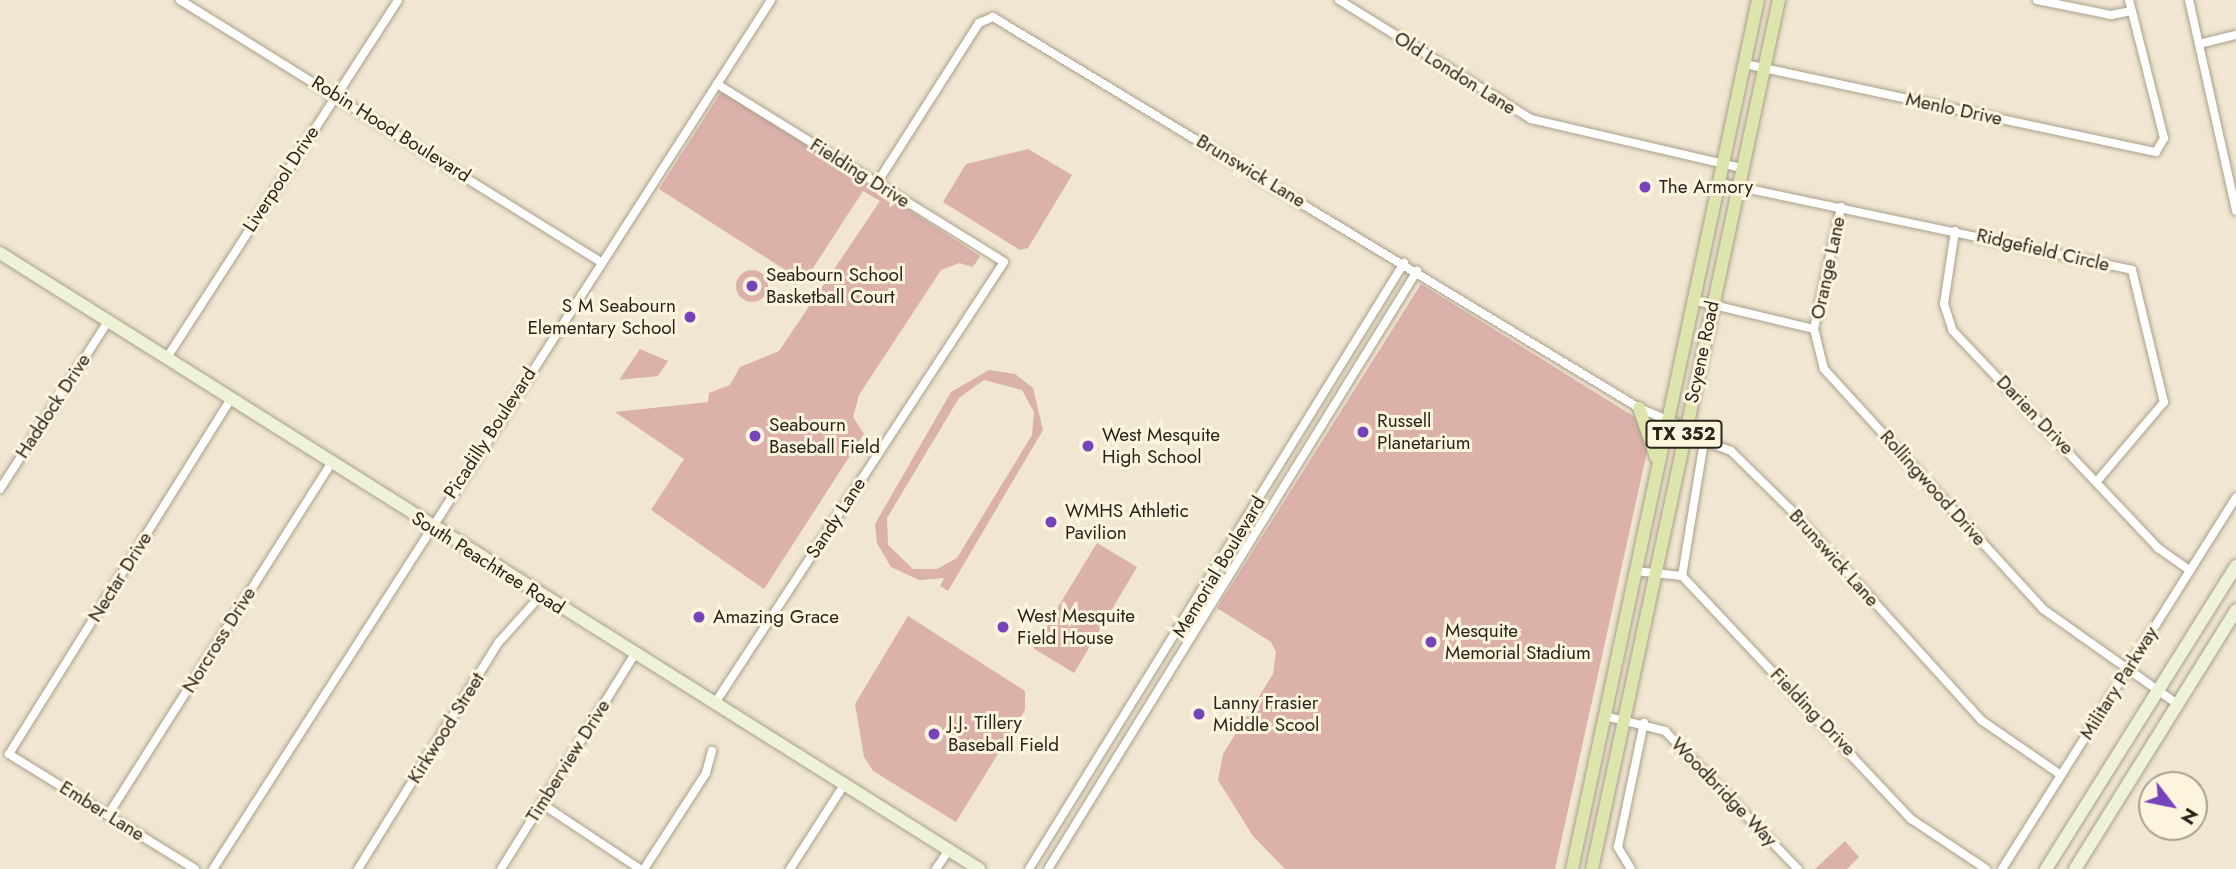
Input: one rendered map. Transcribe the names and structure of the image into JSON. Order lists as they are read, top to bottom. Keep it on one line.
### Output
{"streets":{"main road":["Scyene Road","TX 352","South Peachtree Road","Military Parkway"],"street":["Old London Lane","Menlo Drive","Robin Hood Boulevard","Brunswick Lane","Fielding Drive","Liverpool Drive","Ridgefield Circle","Orange Lane","Haddock Drive","Darien Drive","Picadilly Boulevard","Rollingwood Drive","Sandy Lane","Memorial Boulevard","Nectar Drive","Norcross Drive","Kirkwood Street","Timberview Drive","Woodbridge Way","Ember Lane"]},"crossings":[["Old London Lane","Scyene Road"],["Menlo Drive","Scyene Road"],["Robin Hood Boulevard","Liverpool Drive"],["Robin Hood Boulevard","Picadilly Boulevard"],["Brunswick Lane","Fielding Drive"],["Brunswick Lane","Scyene Road"],["Brunswick Lane","Memorial Boulevard"],["Brunswick Lane","Military Parkway"],["Fielding Drive","Picadilly Boulevard"],["Fielding Drive","Sandy Lane"],["Liverpool Drive","South Peachtree Road"],["Ridgefield Circle","Orange Lane"],["Ridgefield Circle","Scyene Road"],["Ridgefield Circle","Darien Drive"],["Orange Lane","Rollingwood Drive"],["Scyene Road","Woodbridge Way"],["Haddock Drive","South Peachtree Road"],["Darien Drive","Military Parkway"],["Picadilly Boulevard","South Peachtree Road"],["Rollingwood Drive","Military Parkway"],["Sandy Lane","South Peachtree Road"],["South Peachtree Road","Nectar Drive"],["South Peachtree Road","Norcross Drive"],["South Peachtree Road","Kirkwood Street"],["South Peachtree Road","Timberview Drive"],["Nectar Drive","Ember Lane"],["Norcross Drive","Ember Lane"]],"places":["The Armory","Seabourn School Basketball Court","S M Seabourn Elementary School","Russell Planetarium","Seabourn Baseball Field","West Mesquite High School","WMHS Athletic Pavilion","Amazing Grace","West Mesquite Field House","Mesquite Memorial Stadium","Lanny Frasier Middle Scool","J.J. Tillery Baseball Field"],"north":"bottom right"}
